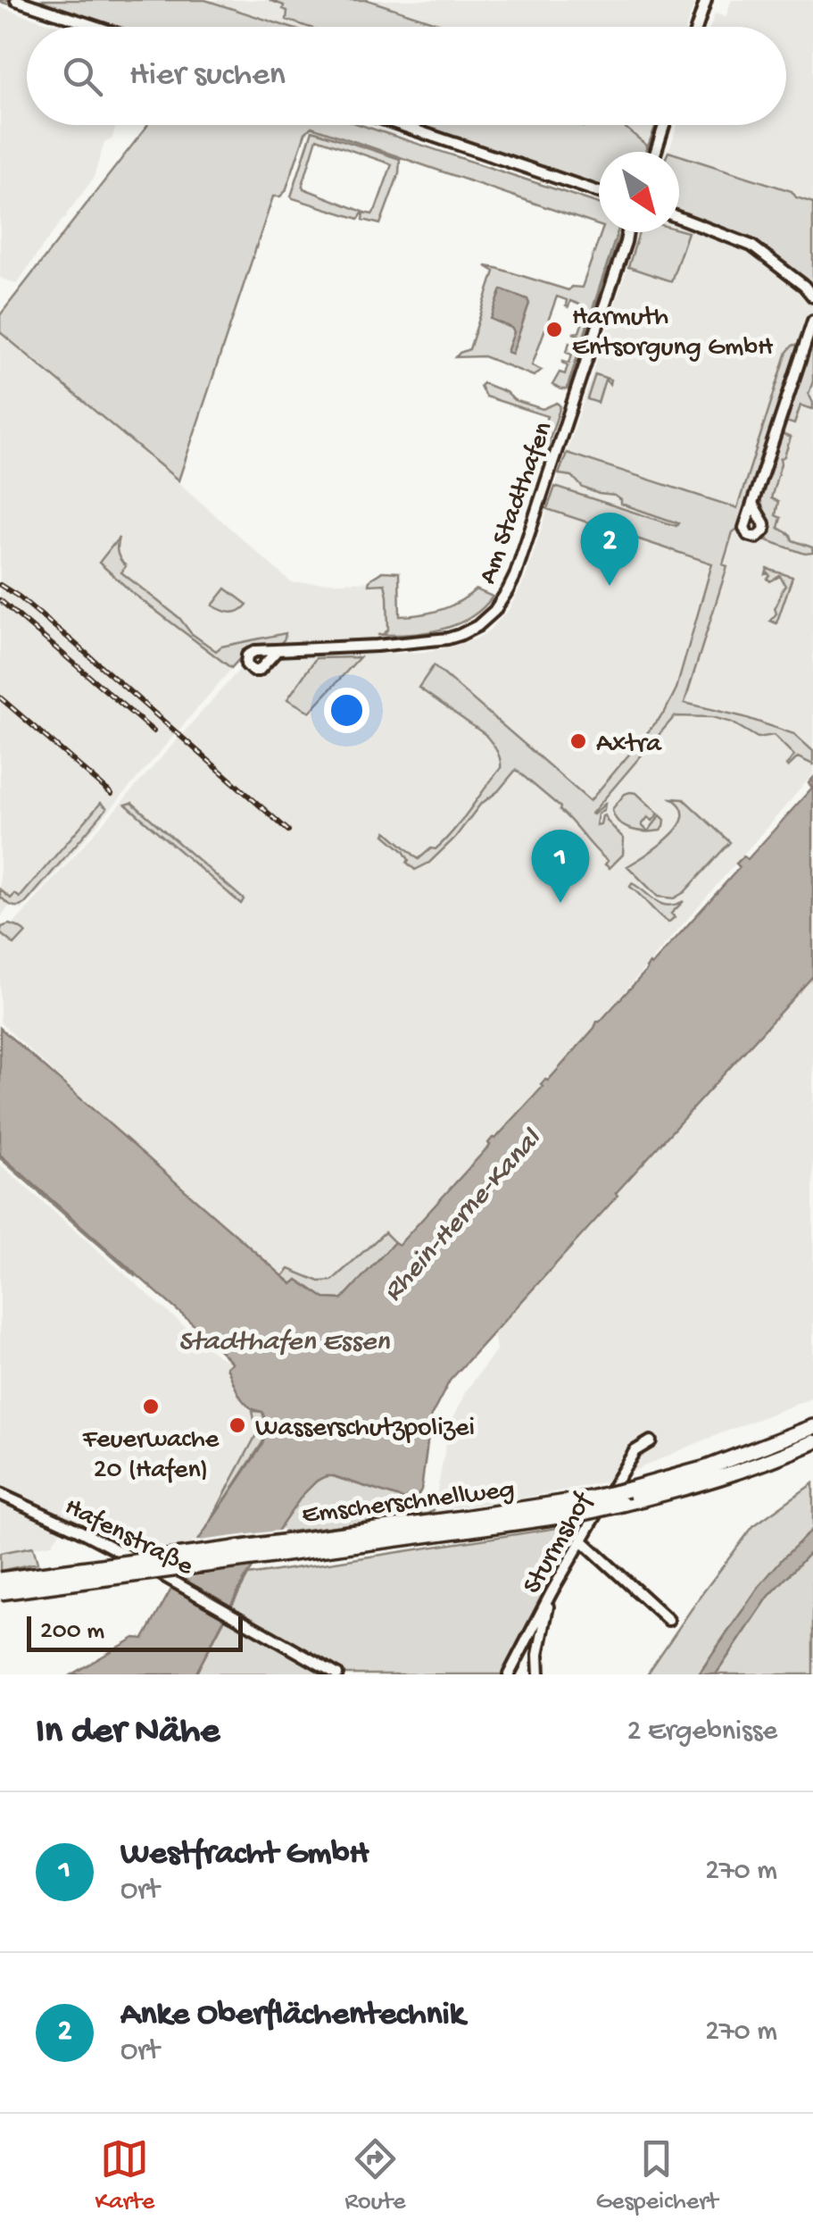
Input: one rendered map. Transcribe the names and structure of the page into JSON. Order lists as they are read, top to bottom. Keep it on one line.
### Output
{"streets":{"highway":["Emscherschnellweg"],"street":["Am Stadthafen","Hafenstraße","Sturmshof"]},"water":["Rhein-Herne-Kanal","Stadthafen Essen"],"places":["Harmuth Entsorgung GmbH","Axtra","Feuerwache 20 (Hafen)","Wasserschutzpolizei"],"scale_bar":"200 m","north":"bottom right","page":{"search":"Hier suchen","pins":["2","1"],"scale":"200 m","heading":["In der Nähe","2 Ergebnisse"],"list":[{"mark":"1","name":"Westfracht GmbH","note":"Ort","value":"270 m"},{"mark":"2","name":"Anke Oberflächentechnik","note":"Ort","value":"270 m"}],"nav":["Karte","Route","Gespeichert"]}}
